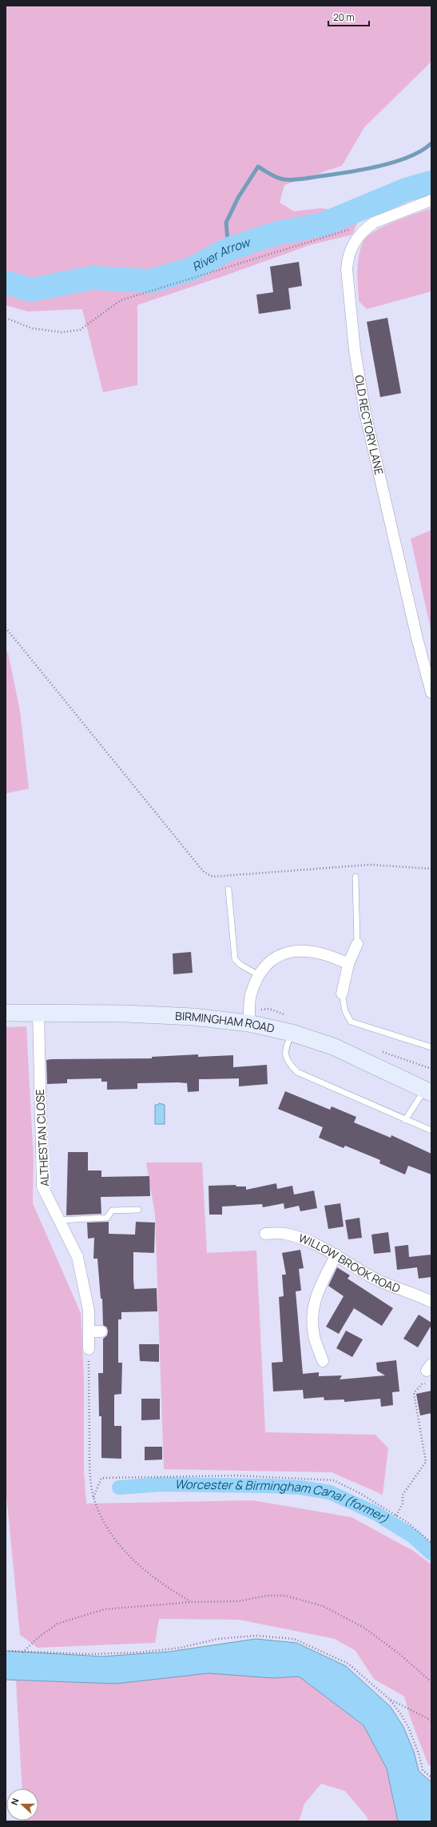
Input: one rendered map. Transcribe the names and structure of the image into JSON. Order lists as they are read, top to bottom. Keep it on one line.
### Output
{"streets":{"main road":["BIRMINGHAM ROAD"],"street":["OLD RECTORY LANE","ALTHESTAN CLOSE","WILLOW BROOK ROAD"]},"crossings":[["BIRMINGHAM ROAD","ALTHESTAN CLOSE"]],"water":["River Arrow","Worcester & Birmingham Canal (former)"],"scale_bar":"20 m","north":"left"}
